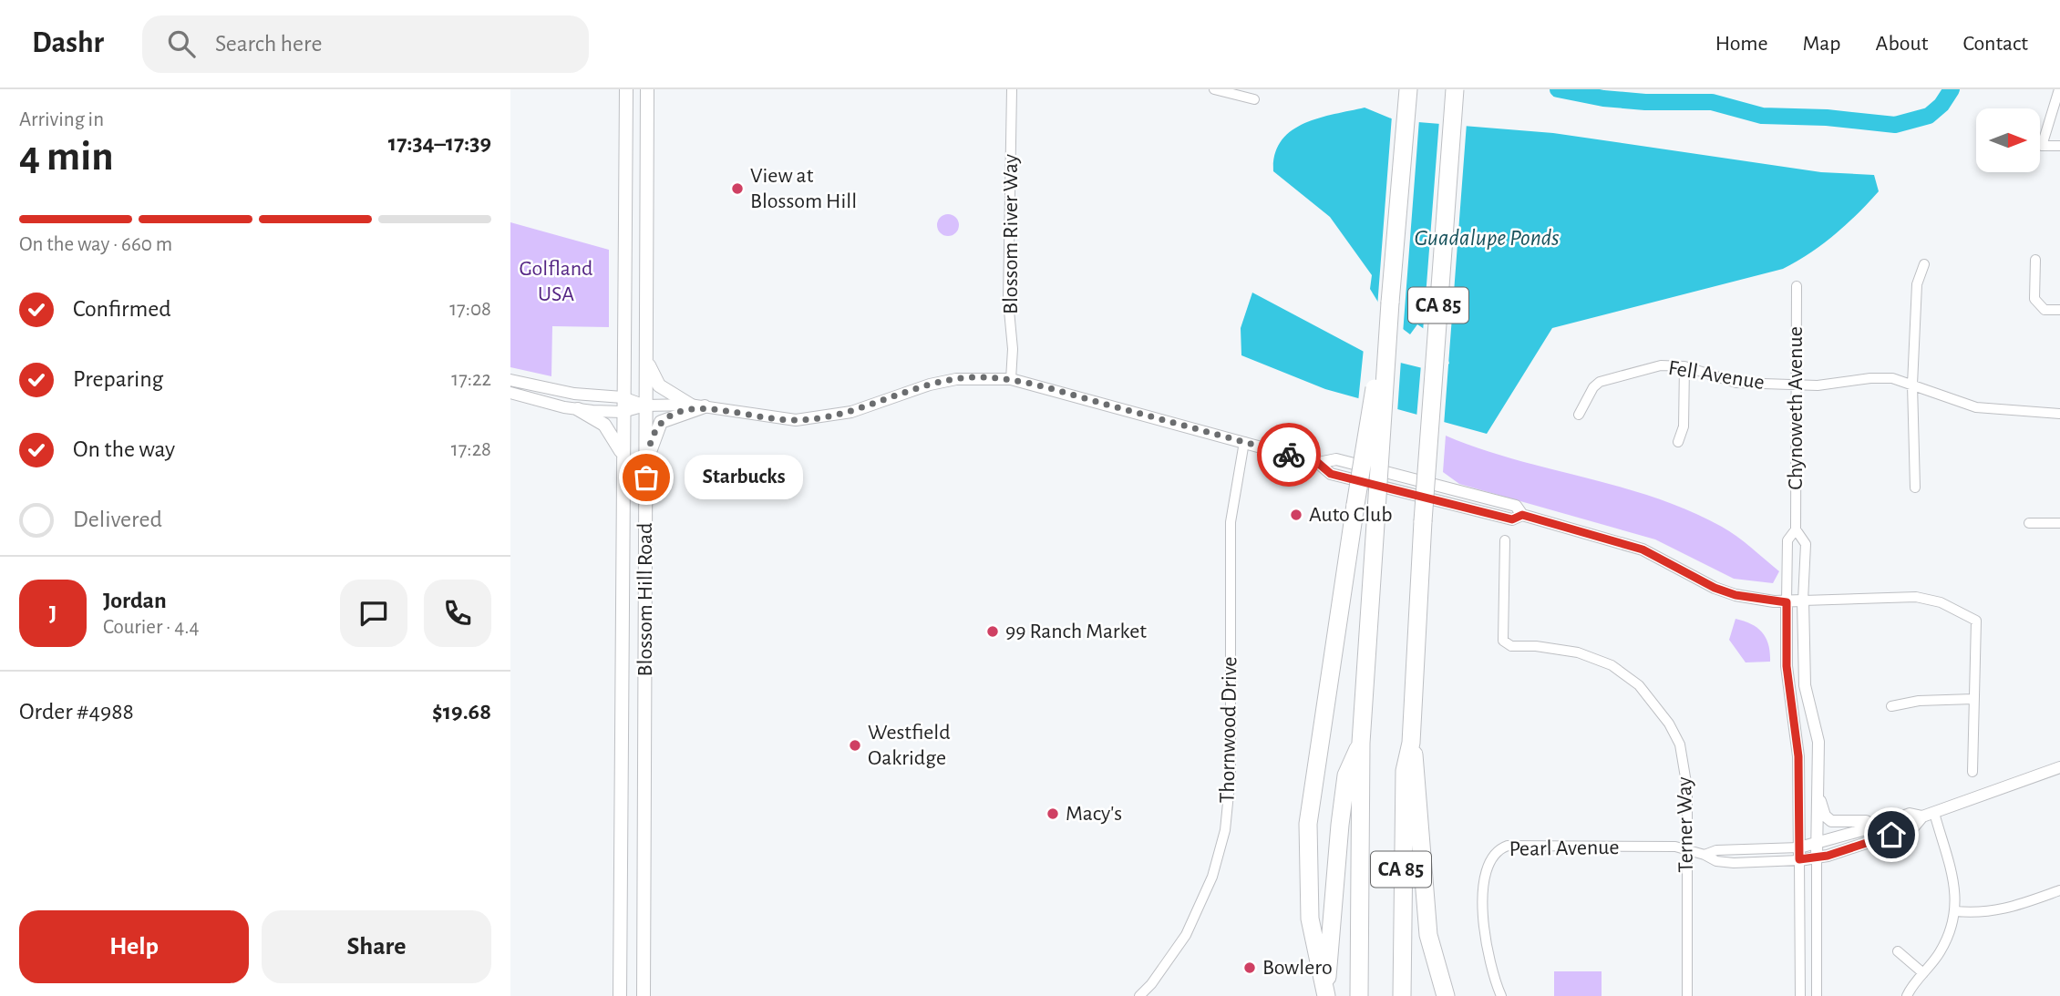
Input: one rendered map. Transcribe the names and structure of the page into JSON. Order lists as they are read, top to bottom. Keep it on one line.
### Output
{"streets":{"highway":["CA 85"],"main road":["Blossom Hill Road"],"street":["Blossom River Way","Fell Avenue","Chynoweth Avenue","Thornwood Drive","Terner Way","Pearl Avenue"]},"crossings":[["Fell Avenue","Chynoweth Avenue"],["Chynoweth Avenue","Pearl Avenue"],["Terner Way","Pearl Avenue"]],"water":["Guadalupe Ponds"],"parks":["Golfland USA"],"places":["View at Blossom Hill","Starbucks","Auto Club","99 Ranch Market","Westfield Oakridge","Macy's","Bowlero"],"north":"right","page":{"header":"Dashr","search":"Search here","nav":["Home","Map","About","Contact"],"heading":["4 min","Arriving in","17:34–17:39"],"panel":["Jordan","Courier · 4.4","Order #4988","$19.68"],"bar":"On the way · 660 m","list":[["Confirmed","17:08"],["Preparing","17:22"],["On the way","17:28"],"Delivered"],"bubble":"Starbucks","round":"J","buttons":["Help","Share"]}}
